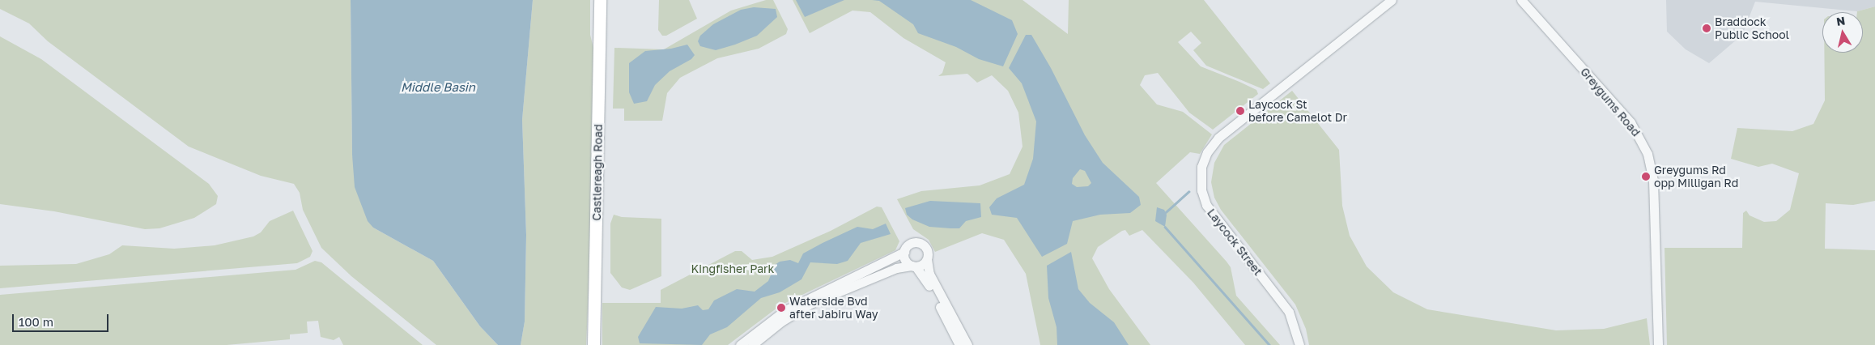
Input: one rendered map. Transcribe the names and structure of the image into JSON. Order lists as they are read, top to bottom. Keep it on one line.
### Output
{"streets":{"main road":["Castlereagh Road"],"street":["Greygums Road","Laycock Street"]},"water":["Middle Basin"],"parks":["Kingfisher Park"],"places":["Braddock Public School","Laycock St before Camelot Dr","Greygums Rd opp Milligan Rd","Waterside Bvd after Jabiru Way"],"scale_bar":"100 m","north":"top"}
